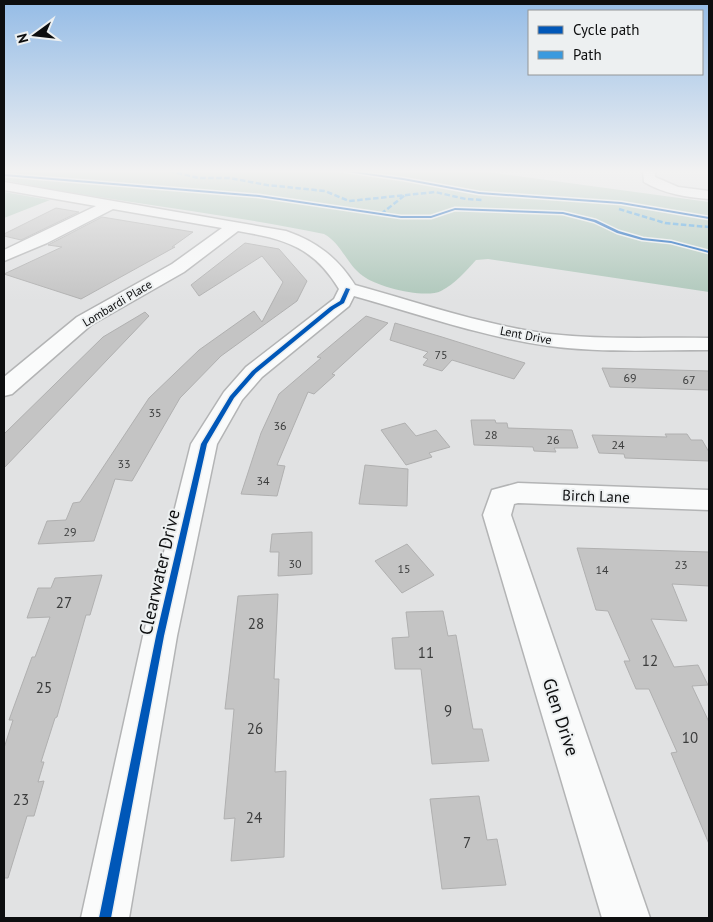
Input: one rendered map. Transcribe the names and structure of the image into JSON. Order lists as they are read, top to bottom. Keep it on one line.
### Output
{"streets":{"street":["Lombardi Place","Lent Drive","Birch Lane","Clearwater Drive","Glen Drive"]},"crossings":[["Lent Drive","Clearwater Drive"],["Birch Lane","Glen Drive"]],"house_numbers":["75","69","67","35","36","28","26","24","33","34","29","30","23","15","14","27","28","11","12","25","9","26","10","23","24","7"],"legend":["Cycle path","Path"],"north":"left"}
